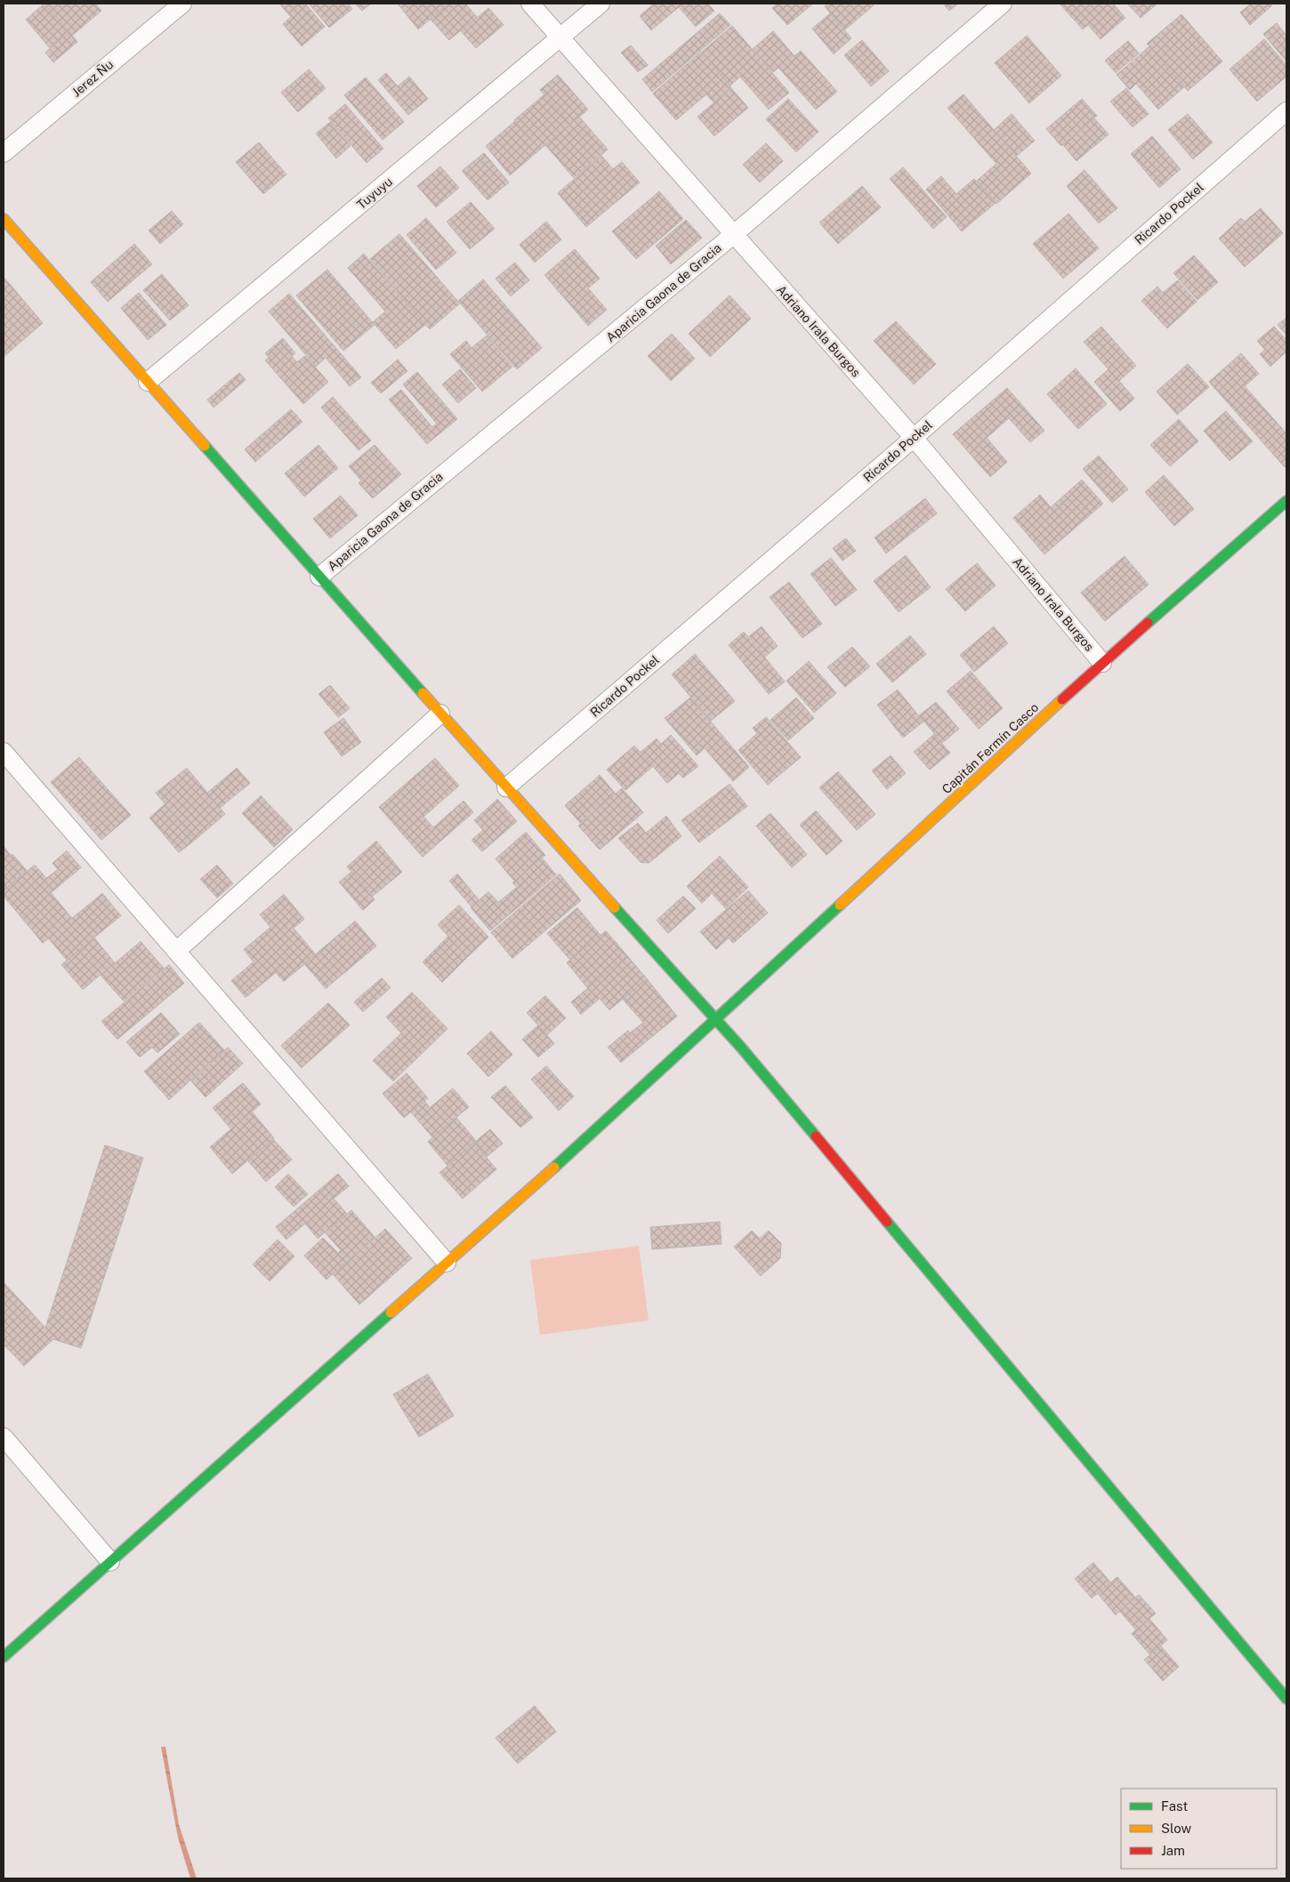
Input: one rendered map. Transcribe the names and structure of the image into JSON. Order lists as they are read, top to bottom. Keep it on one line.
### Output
{"streets":{"street":["Jerez Ñu","Tuyuyu","Ricardo Pockel","Aparicia Gaona de Gracia","Adriano Irala Burgos","Capitán Fermín Casco"]},"crossings":[["Tuyuyu","Adriano Irala Burgos"],["Ricardo Pockel","Adriano Irala Burgos"],["Aparicia Gaona de Gracia","Adriano Irala Burgos"],["Adriano Irala Burgos","Capitán Fermín Casco"]],"legend":["Fast","Slow","Jam"]}
